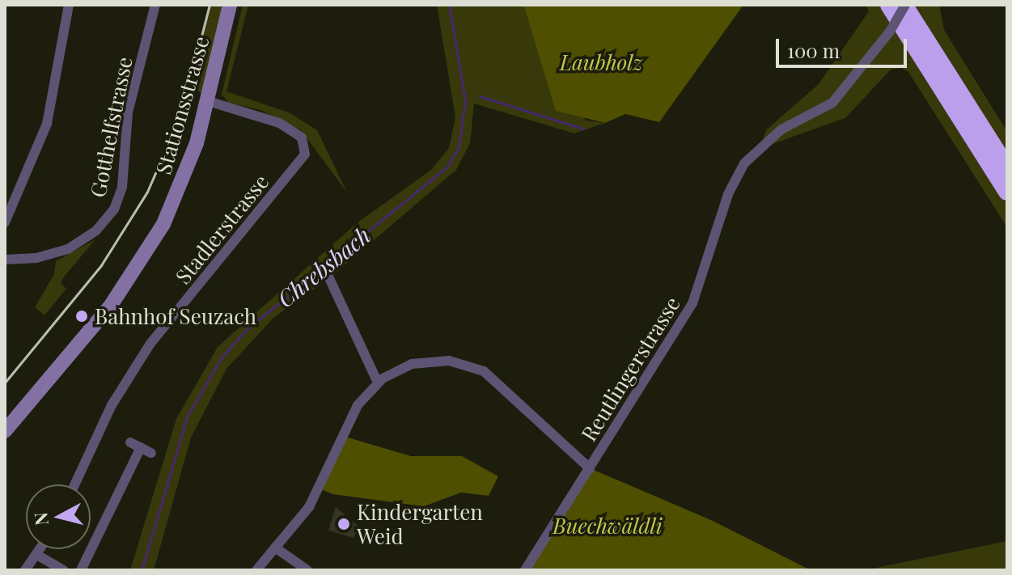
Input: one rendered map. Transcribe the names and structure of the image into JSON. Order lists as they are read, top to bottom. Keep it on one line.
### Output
{"streets":{"main road":["Stationsstrasse"],"street":["Gotthelfstrasse","Stadlerstrasse","Reutlingerstrasse"]},"crossings":[["Stationsstrasse","Stadlerstrasse"]],"water":["Chrebsbach"],"parks":["Laubholz","Buechwäldli"],"places":["Bahnhof Seuzach","Kindergarten Weid"],"scale_bar":"100 m","north":"left"}
